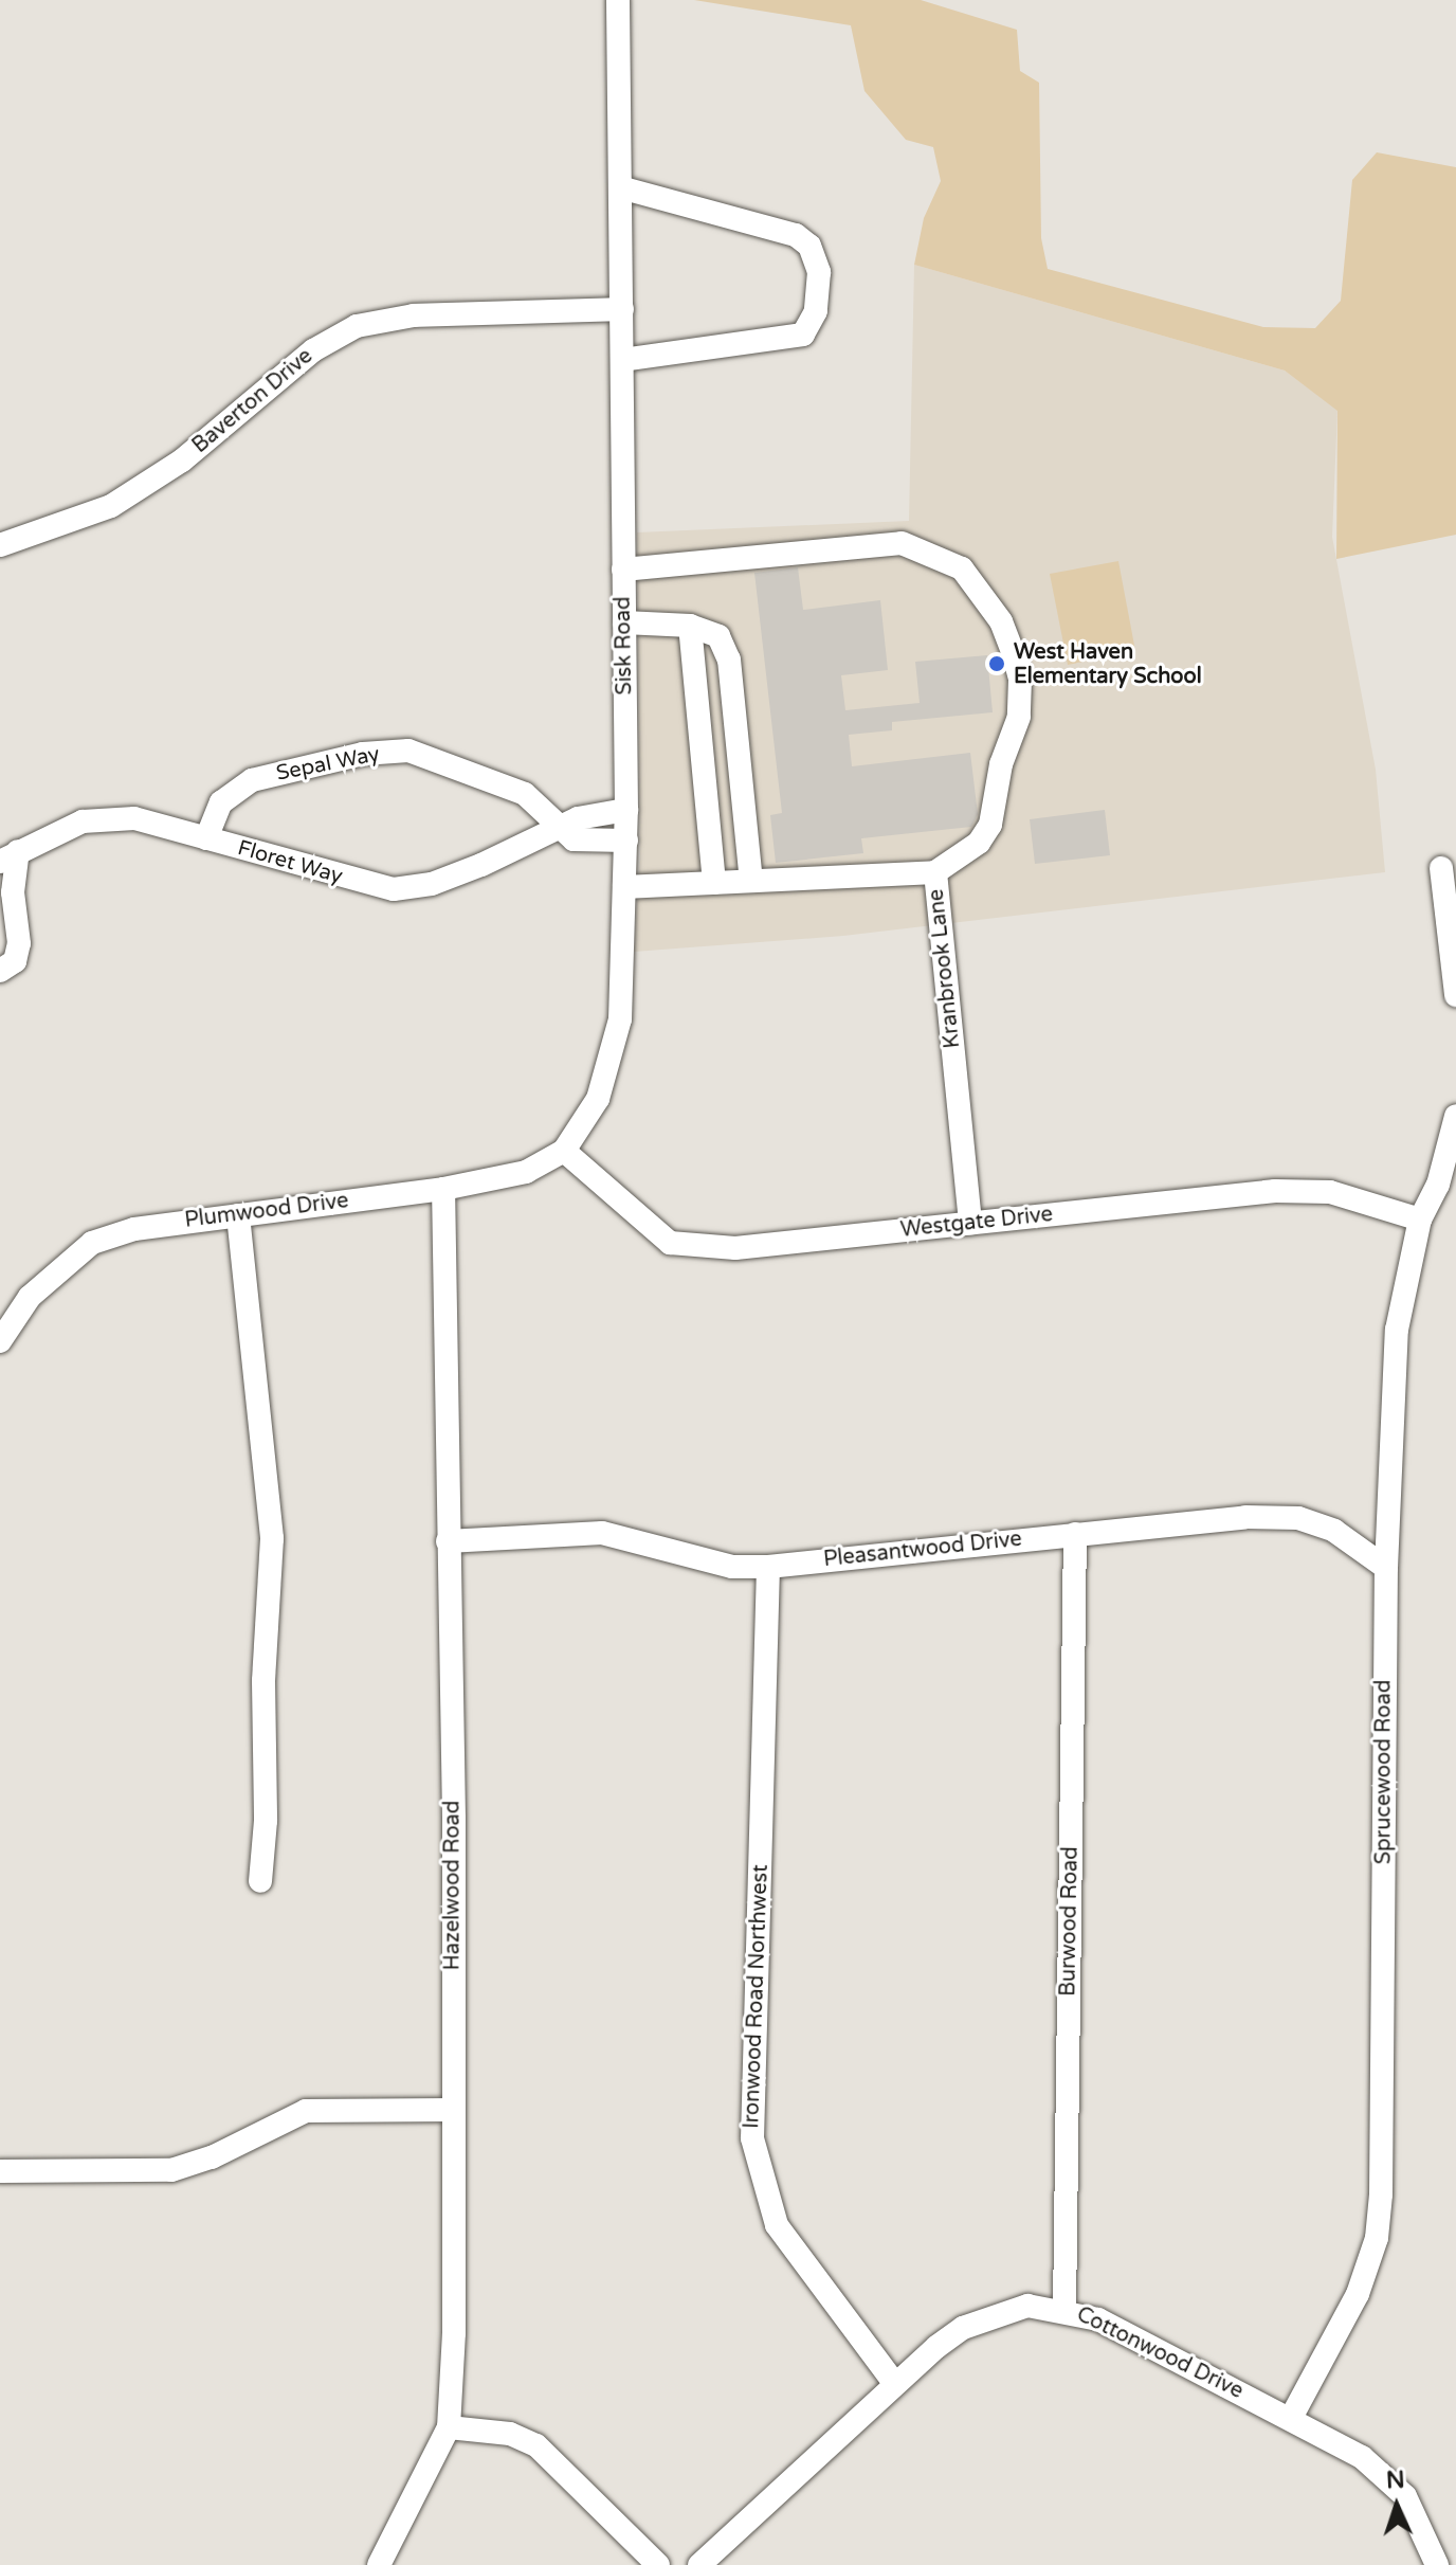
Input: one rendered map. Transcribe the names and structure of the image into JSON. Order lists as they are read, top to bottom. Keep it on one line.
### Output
{"streets":{"street":["Baverton Drive","Sisk Road","Sepal Way","Floret Way","Kranbrook Lane","Plumwood Drive","Westgate Drive","Pleasantwood Drive","Sprucewood Road","Hazelwood Road","Burwood Road","Ironwood Road Northwest","Cottonwood Drive"]},"crossings":[["Baverton Drive","Sisk Road"],["Sisk Road","Floret Way"],["Sisk Road","Kranbrook Lane"],["Sisk Road","Plumwood Drive"],["Sisk Road","Westgate Drive"],["Sisk Road","Hazelwood Road"],["Sepal Way","Floret Way"],["Kranbrook Lane","Westgate Drive"],["Plumwood Drive","Hazelwood Road"],["Westgate Drive","Sprucewood Road"],["Pleasantwood Drive","Sprucewood Road"],["Pleasantwood Drive","Hazelwood Road"],["Pleasantwood Drive","Burwood Road"],["Pleasantwood Drive","Ironwood Road Northwest"],["Sprucewood Road","Cottonwood Drive"],["Burwood Road","Cottonwood Drive"],["Ironwood Road Northwest","Cottonwood Drive"]],"places":["West Haven Elementary School"],"north":"top"}
